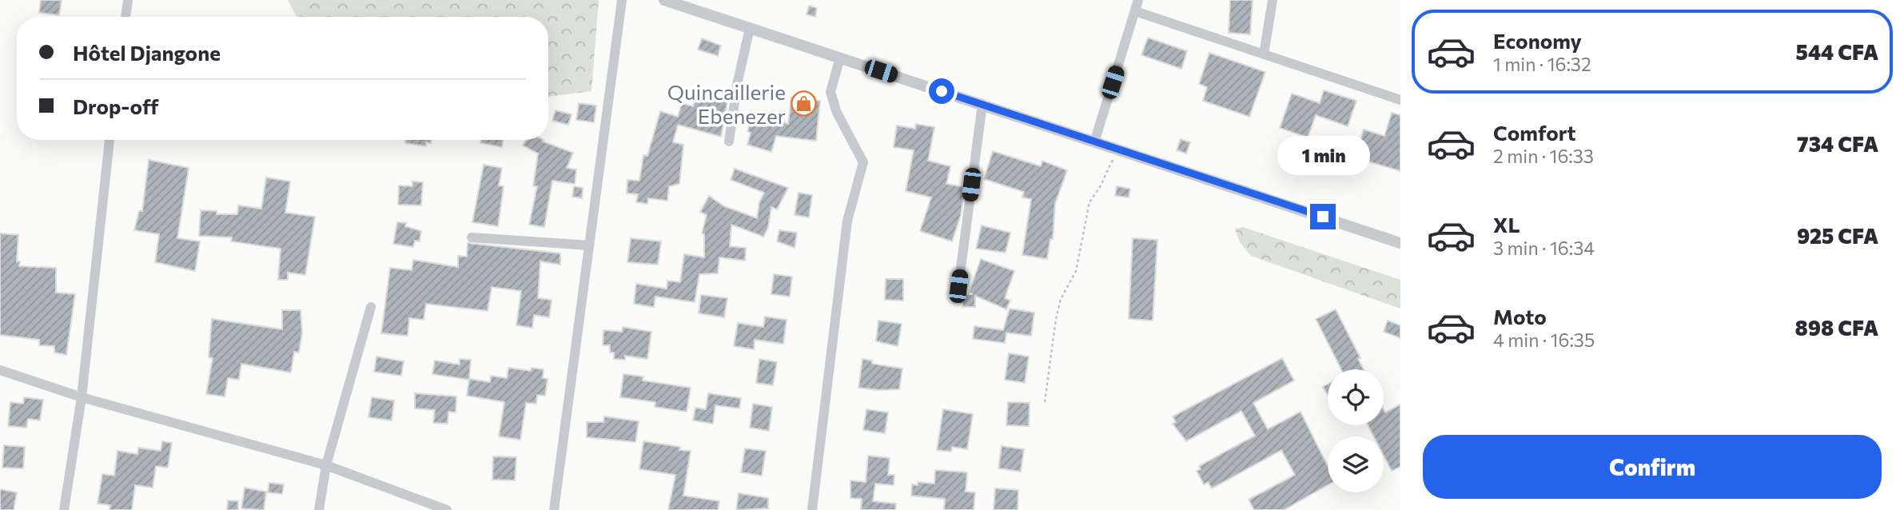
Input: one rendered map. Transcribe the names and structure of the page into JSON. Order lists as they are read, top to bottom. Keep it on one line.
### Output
{"places":{"shop":["Quincaillerie Ebenezer"]},"page":{"list":[{"name":"Economy","note":"1 min · 16:32","value":"544 CFA"},{"name":"Comfort","note":"2 min · 16:33","value":"734 CFA"},{"name":"XL","note":"3 min · 16:34","value":"925 CFA"},{"name":"Moto","note":"4 min · 16:35","value":"898 CFA"}],"banner":["Hôtel Djangone","Drop-off"],"bubble":"1 min","buttons":"Confirm"}}
